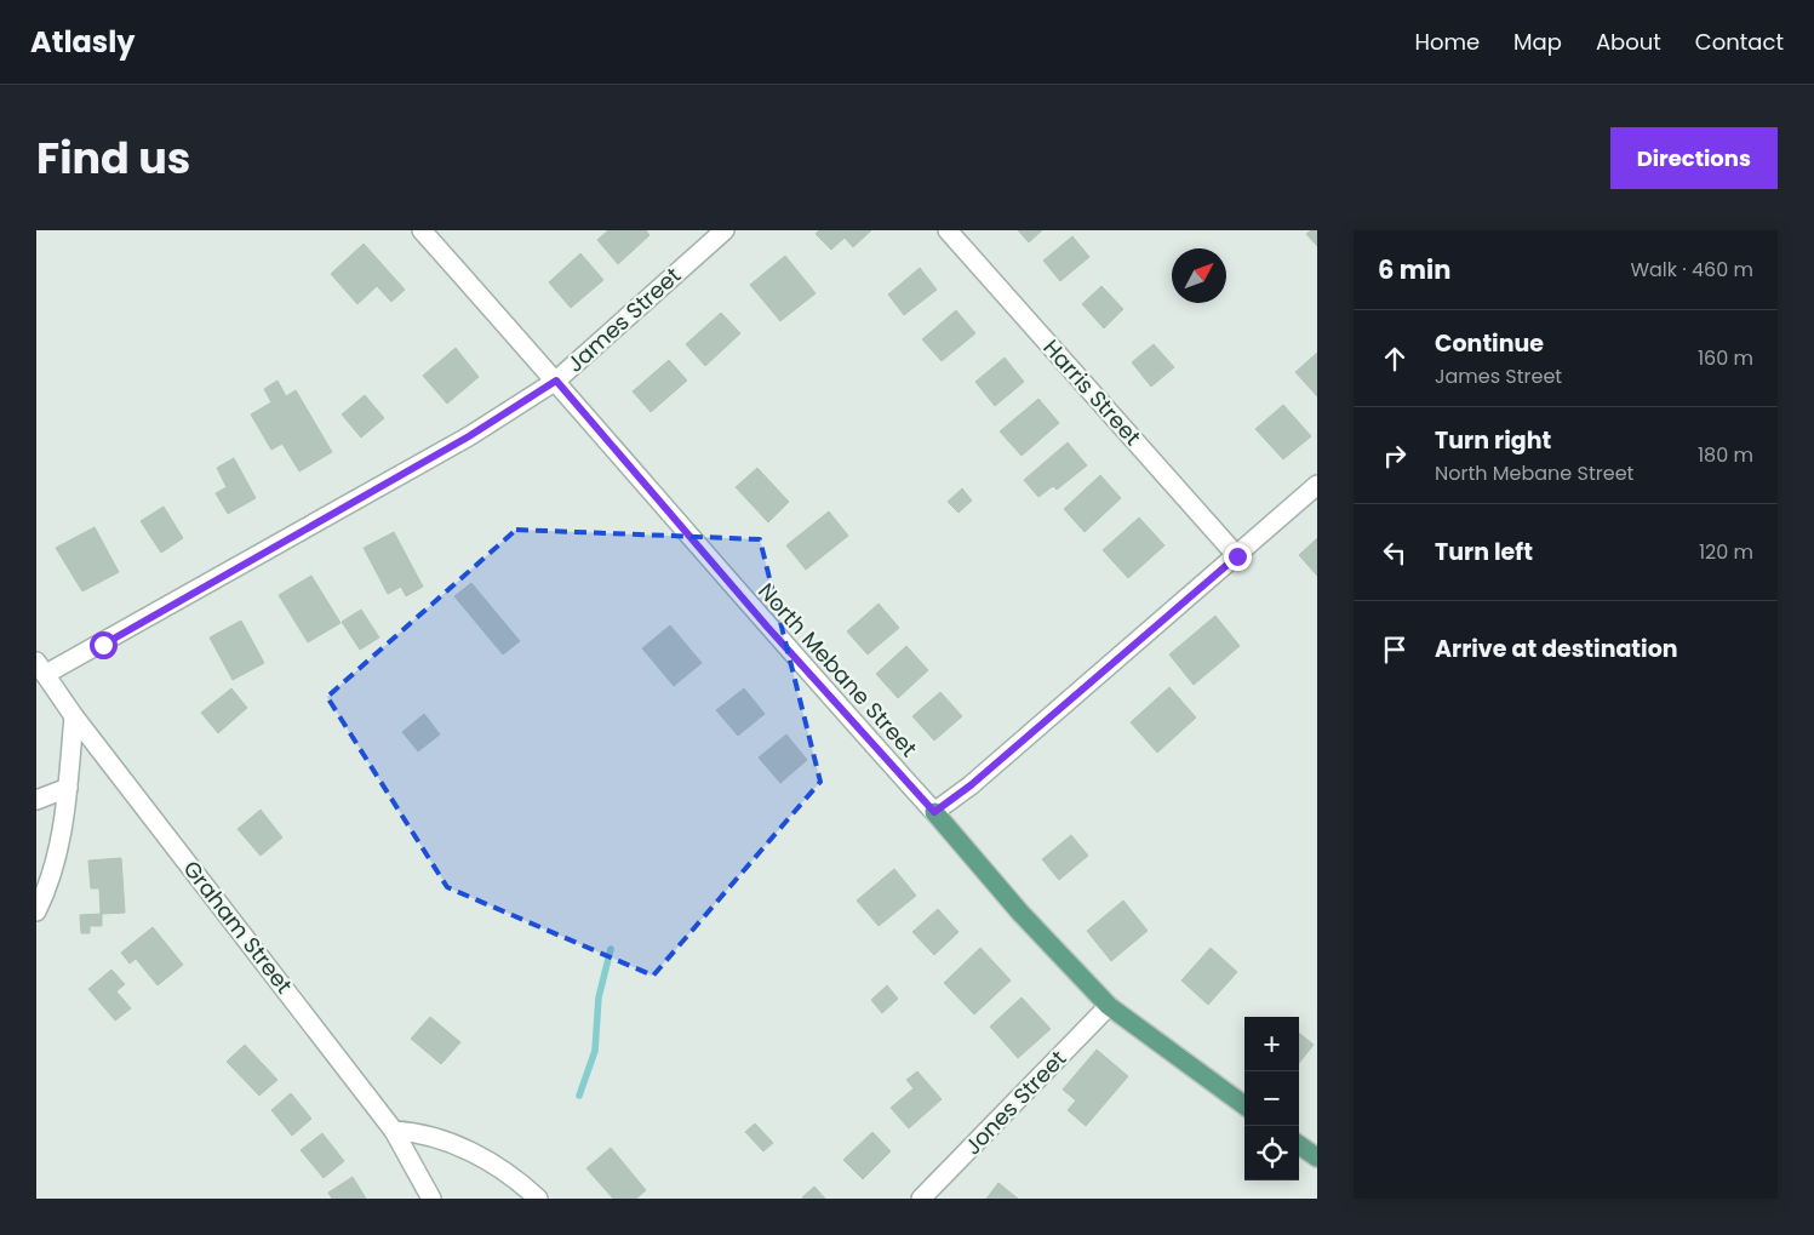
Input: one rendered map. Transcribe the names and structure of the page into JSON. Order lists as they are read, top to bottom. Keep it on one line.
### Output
{"streets":{"main road":["North Mebane Street"],"street":["James Street","Harris Street","Graham Street","Jones Street"]},"crossings":[["James Street","North Mebane Street"],["James Street","Graham Street"],["North Mebane Street","Jones Street"]],"north":"top right","page":{"header":"Atlasly","nav":["Home","Map","About","Contact"],"title":"Find us","buttons":"Directions","heading":["6 min","Walk · 460 m"],"list":[["Continue","James Street","160 m"],["Turn right","North Mebane Street","180 m"],["Turn left","120 m"],"Arrive at destination"],"map_buttons":["+","−"]}}
